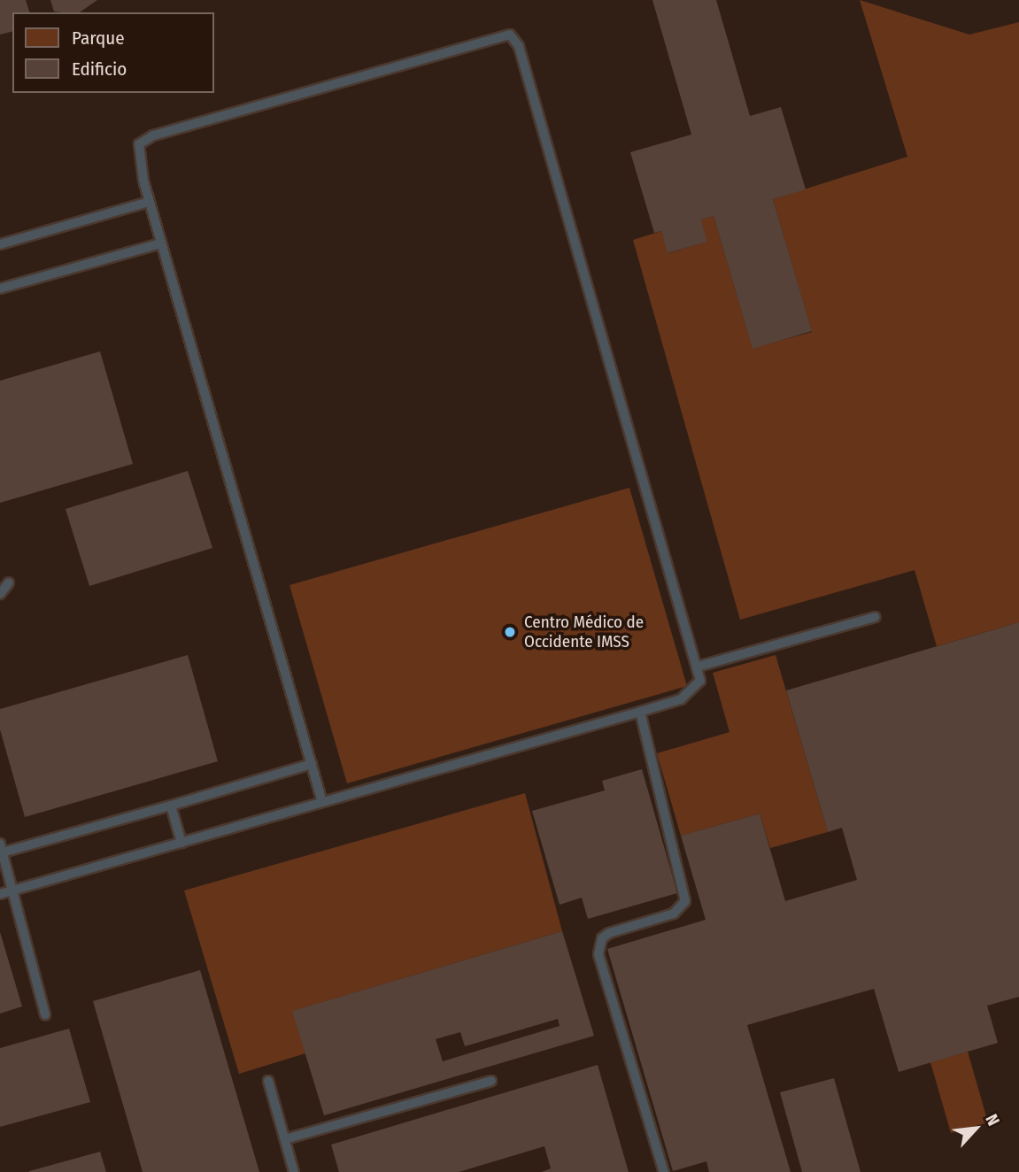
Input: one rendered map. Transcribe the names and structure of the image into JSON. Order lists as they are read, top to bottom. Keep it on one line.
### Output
{"places":["Centro Médico de Occidente IMSS"],"legend":["Parque","Edificio"],"north":"top right"}
